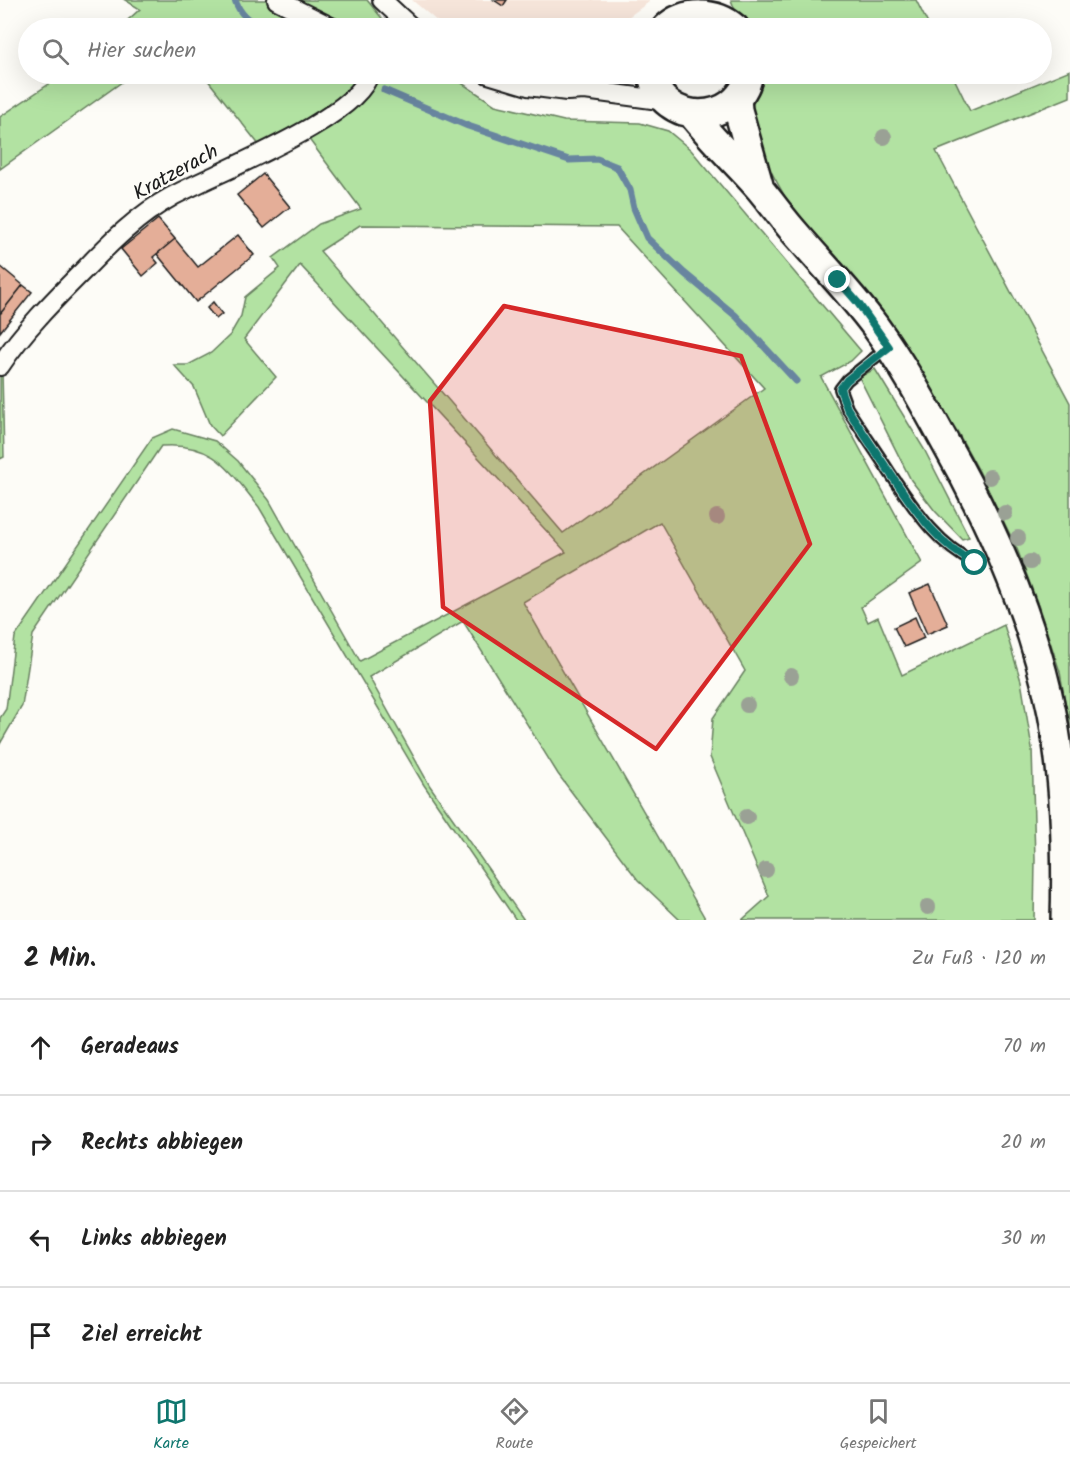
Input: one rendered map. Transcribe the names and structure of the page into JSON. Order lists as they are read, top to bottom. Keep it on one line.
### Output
{"streets":{"street":["Kratzerach"]},"page":{"search":"Hier suchen","heading":["2 Min.","Zu Fuß · 120 m"],"list":[["Geradeaus","70 m"],["Rechts abbiegen","20 m"],["Links abbiegen","30 m"],"Ziel erreicht"],"nav":["Karte","Route","Gespeichert"]}}
